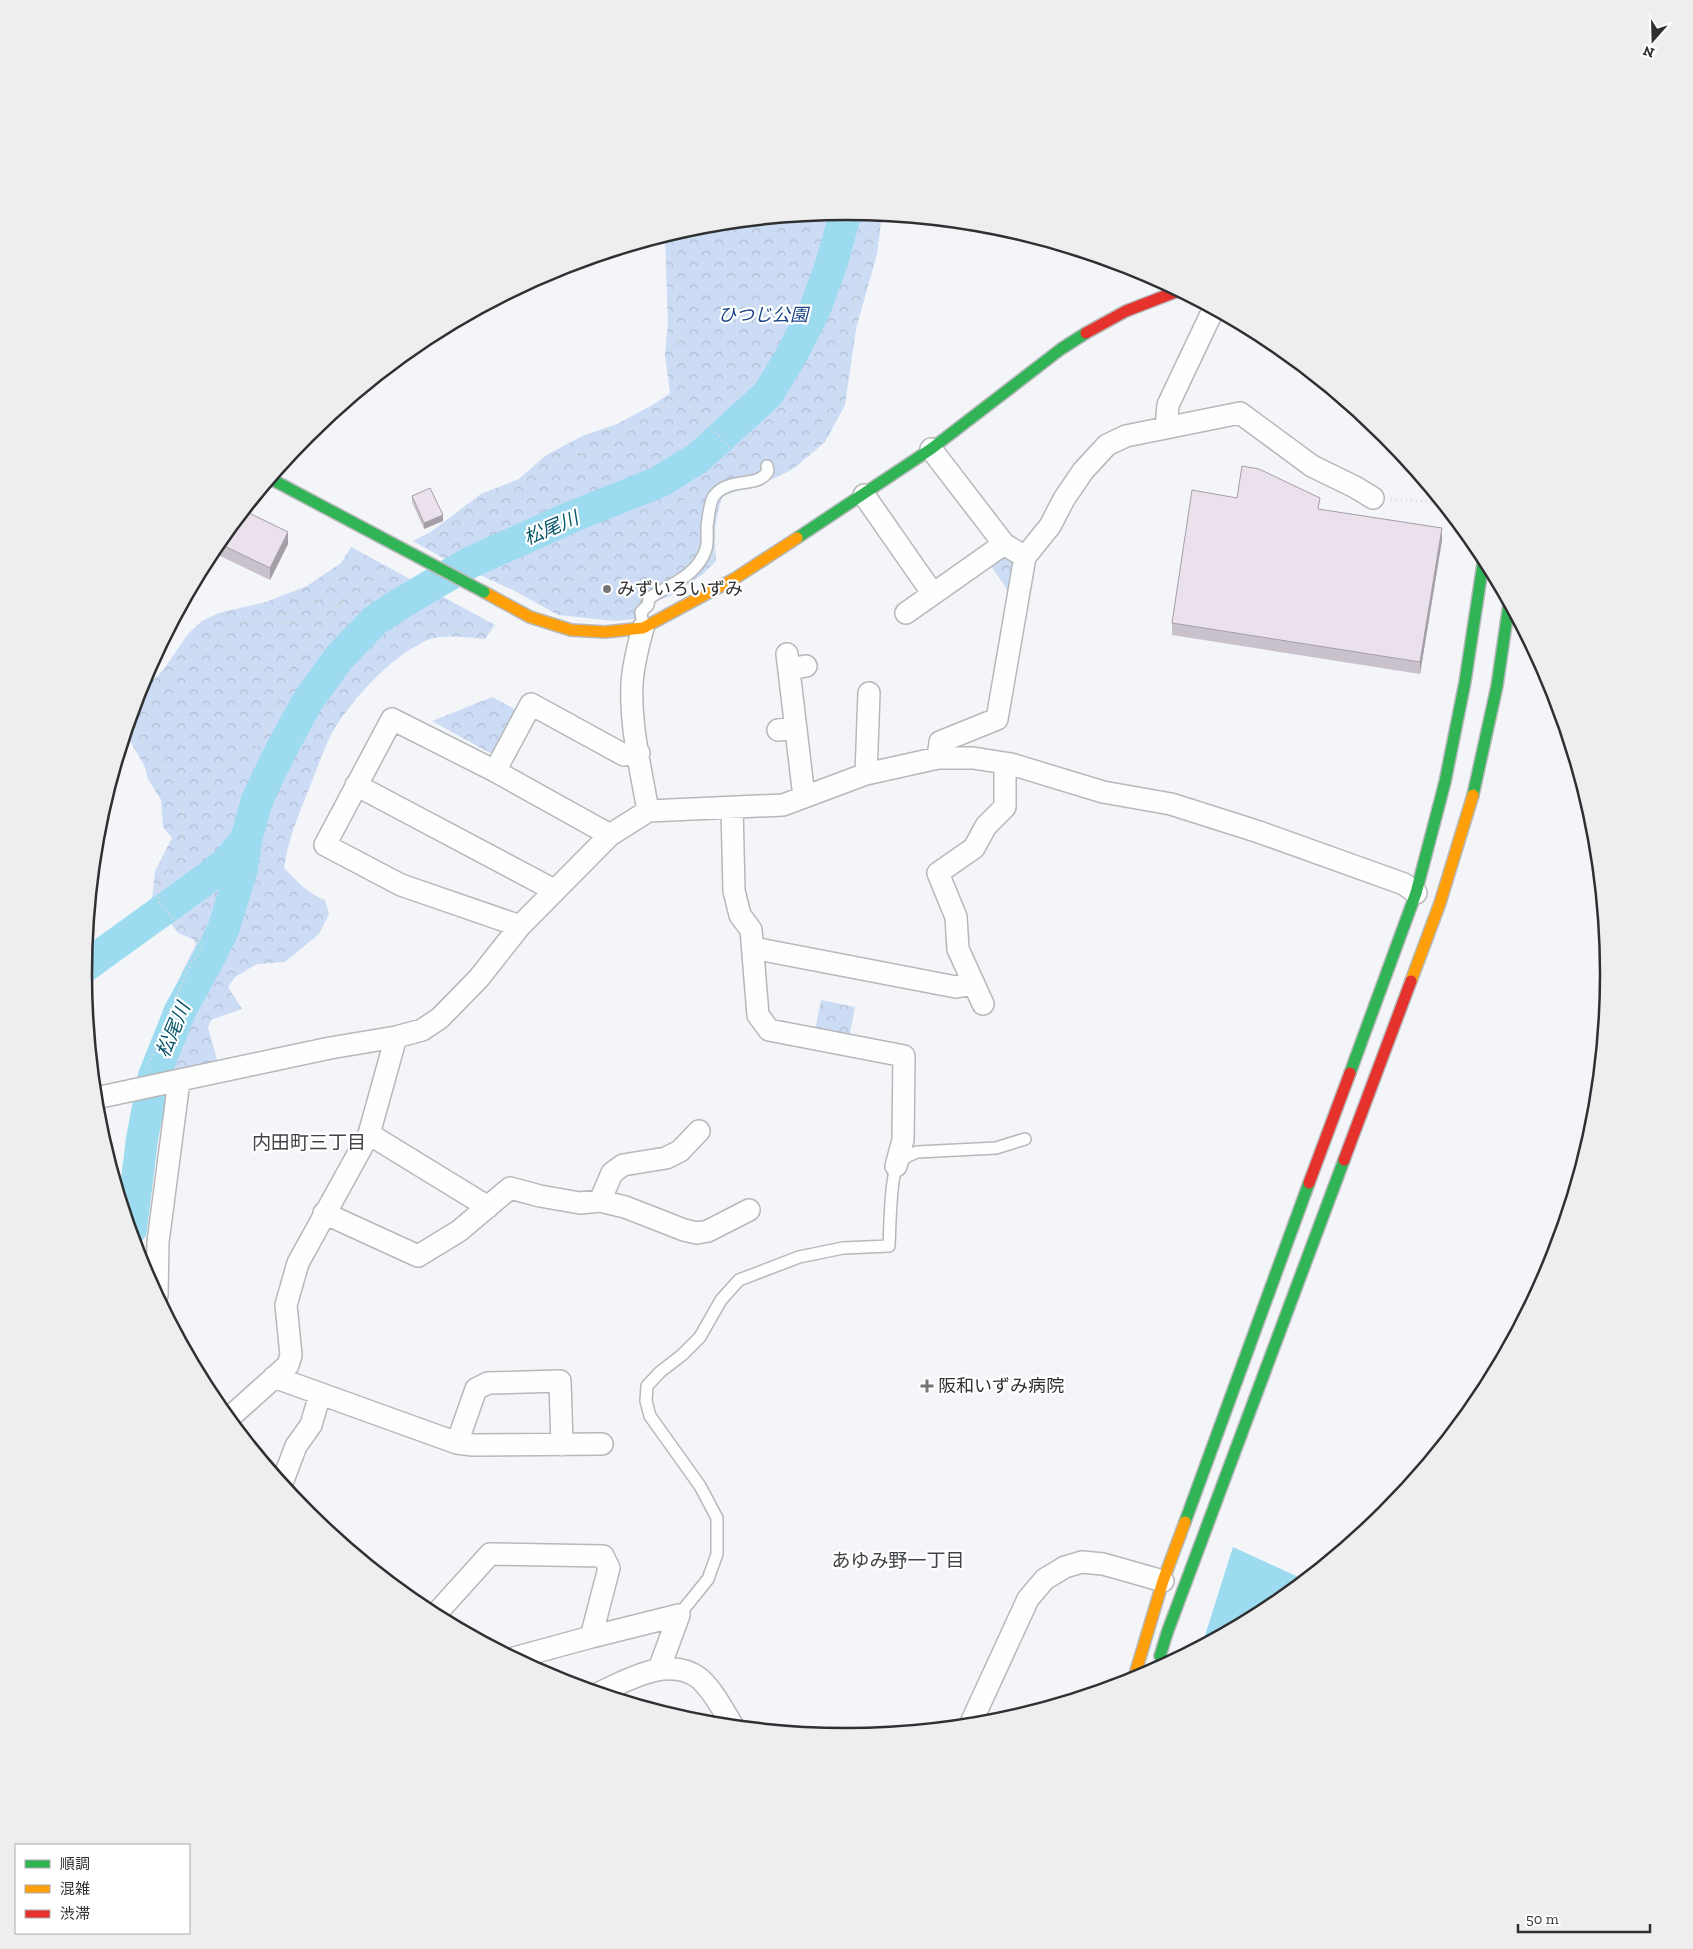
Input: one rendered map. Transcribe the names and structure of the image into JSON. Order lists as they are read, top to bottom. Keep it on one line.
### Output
{"districts":["内田町三丁目","あゆみ野一丁目"],"water":["松尾川"],"parks":["ひつじ公園"],"places":{"other":["みずいろいずみ"],"health":["阪和いずみ病院"]},"legend":["順調","混雑","渋滞"],"scale_bar":"50 m","north":"bottom"}
